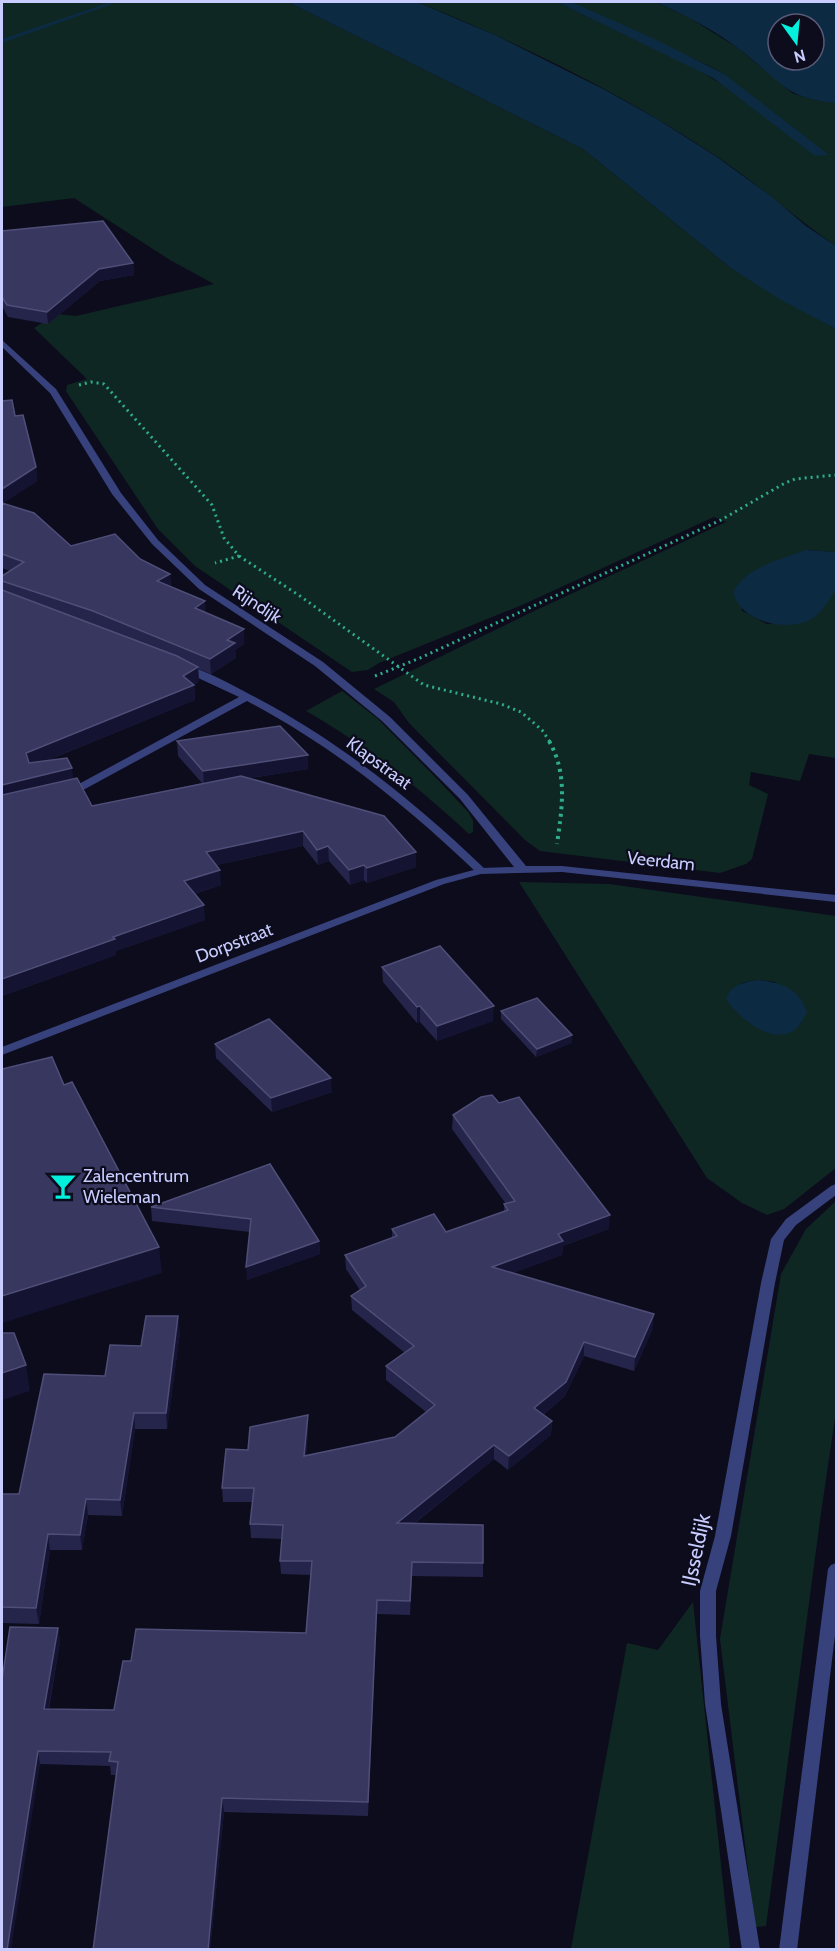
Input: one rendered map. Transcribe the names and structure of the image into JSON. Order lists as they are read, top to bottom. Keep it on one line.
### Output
{"streets":{"street":["Rijndijk","Klapstraat","Veerdam","Dorpstraat","IJsseldijk"]},"crossings":[["Rijndijk","Veerdam"],["Klapstraat","Veerdam"],["Klapstraat","Dorpstraat"],["Veerdam","Dorpstraat"]],"places":{"bar":["Zalencentrum Wieleman"]},"north":"bottom"}
